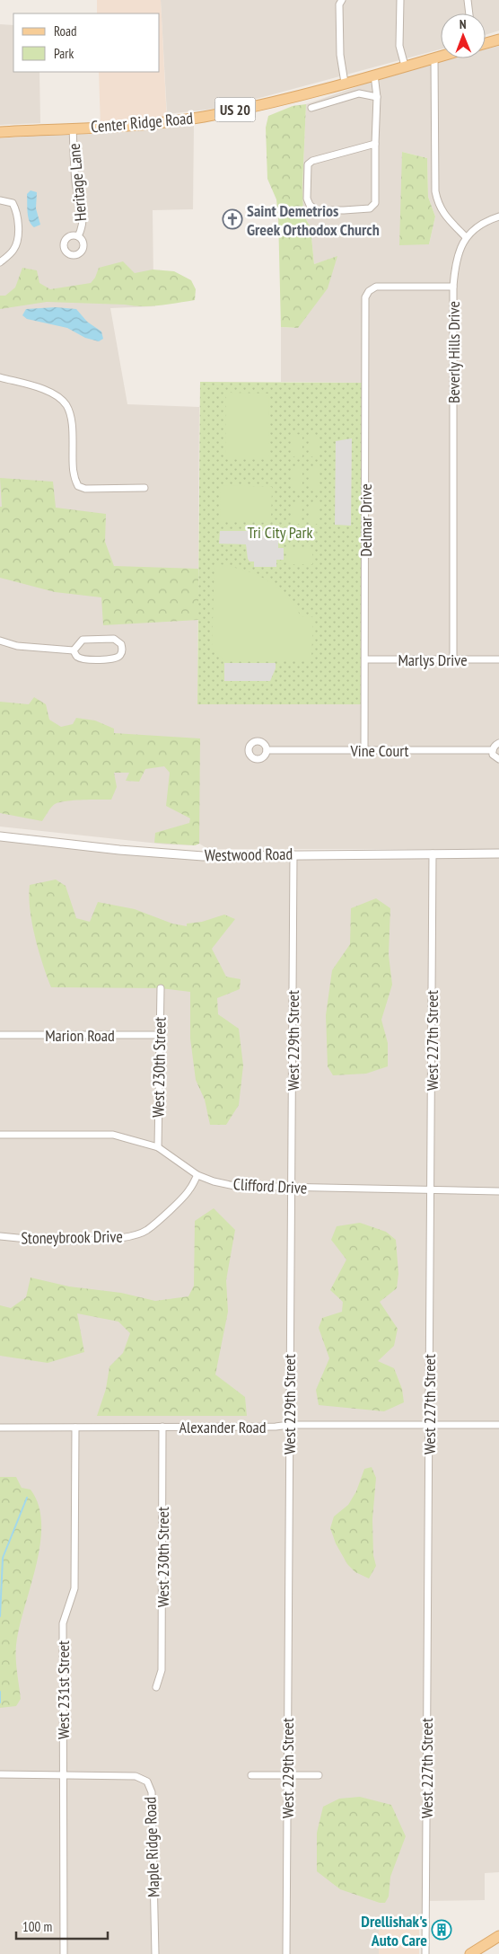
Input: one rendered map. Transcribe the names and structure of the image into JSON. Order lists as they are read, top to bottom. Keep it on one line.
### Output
{"streets":{"main road":["US 20","Center Ridge Road"],"street":["Heritage Lane","Beverly Hills Drive","Delmar Drive","Marlys Drive","Vine Court","Westwood Road","Marion Road","West 229th Street","West 227th Street","West 230th Street","Clifford Drive","Stoneybrook Drive","Alexander Road","West 231st Street","Maple Ridge Road"]},"crossings":[["Center Ridge Road","Heritage Lane"],["Beverly Hills Drive","Delmar Drive"],["Beverly Hills Drive","Marlys Drive"],["Delmar Drive","Marlys Drive"],["Delmar Drive","Vine Court"],["Westwood Road","West 229th Street"],["Westwood Road","West 227th Street"],["Marion Road","West 230th Street"],["West 229th Street","Clifford Drive"],["West 229th Street","Alexander Road"],["West 227th Street","Clifford Drive"],["West 227th Street","Alexander Road"],["West 230th Street","Clifford Drive"],["West 230th Street","Alexander Road"],["Clifford Drive","Stoneybrook Drive"],["Alexander Road","West 231st Street"],["West 231st Street","Maple Ridge Road"]],"parks":["Tri City Park"],"places":{"church":["Saint Demetrios Greek Orthodox Church"],"building":["Drellishak's Auto Care"]},"legend":["Road","Park"],"scale_bar":"100 m","north":"top"}
